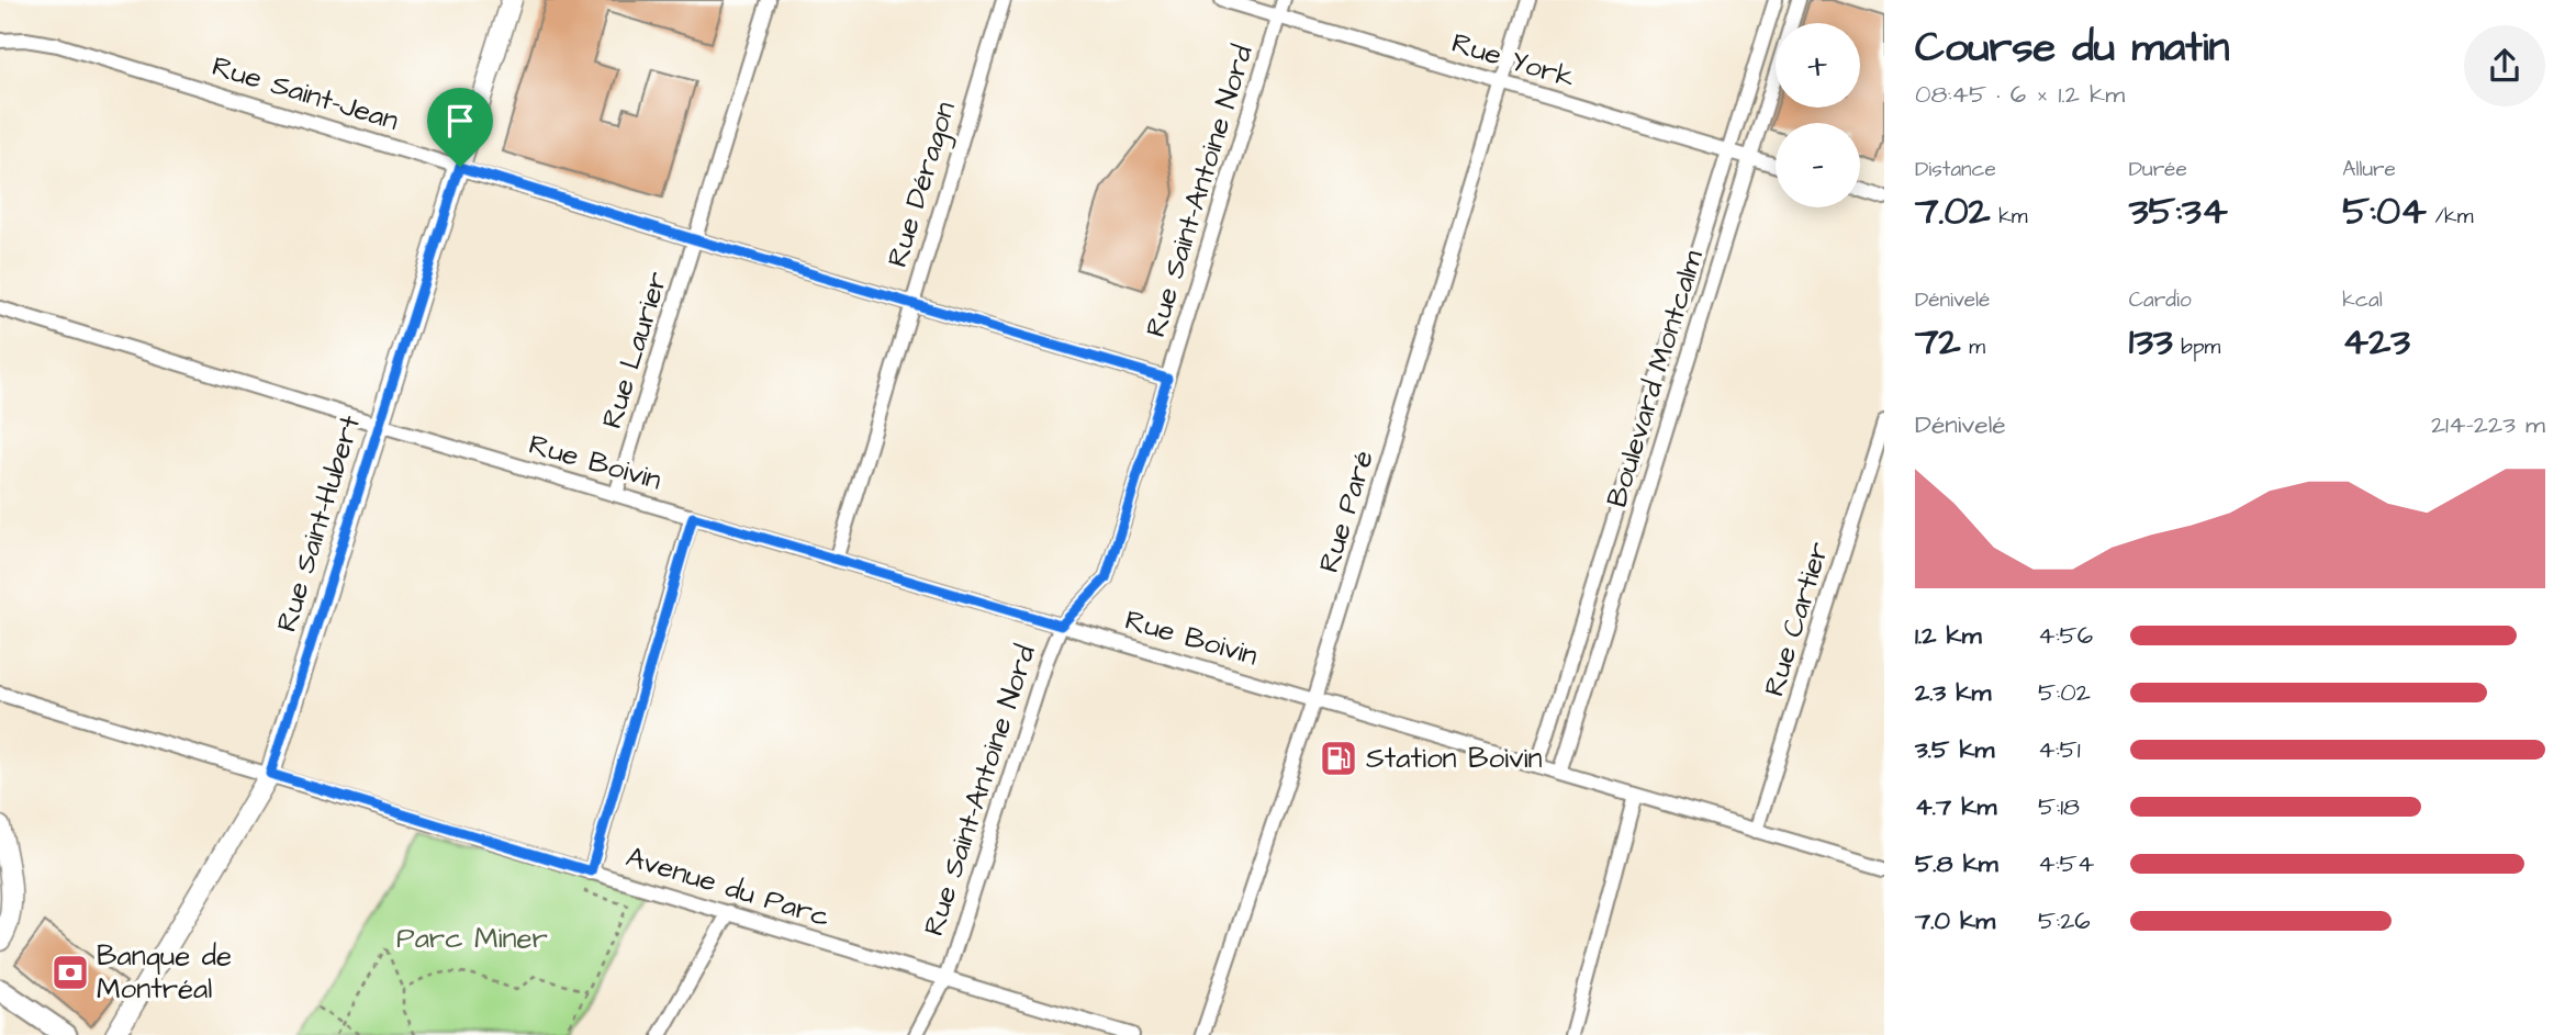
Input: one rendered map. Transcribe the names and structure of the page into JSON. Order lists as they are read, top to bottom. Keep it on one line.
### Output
{"streets":{"street":["Rue York","Rue Saint-Jean","Rue Déragon","Rue Saint-Antoine Nord","Rue Laurier","Boulevard Montcalm","Rue Boivin","Rue Paré","Rue Saint-Hubert","Rue Cartier","Avenue du Parc"]},"crossings":[["Rue York","Rue Saint-Antoine Nord"],["Rue York","Boulevard Montcalm"],["Rue York","Rue Paré"],["Rue Saint-Jean","Rue Déragon"],["Rue Saint-Jean","Rue Saint-Antoine Nord"],["Rue Saint-Jean","Rue Laurier"],["Rue Saint-Jean","Rue Saint-Hubert"],["Rue Déragon","Rue Boivin"],["Rue Saint-Antoine Nord","Rue Boivin"],["Rue Saint-Antoine Nord","Avenue du Parc"],["Rue Laurier","Rue Boivin"],["Boulevard Montcalm","Rue Boivin"],["Rue Boivin","Rue Paré"],["Rue Boivin","Rue Saint-Hubert"],["Rue Boivin","Rue Cartier"],["Rue Saint-Hubert","Avenue du Parc"]],"parks":["Parc Miner"],"places":{"fuel station":["Station Boivin"],"bank":["Banque de Montréal"]},"page":{"heading":["Course du matin","08:45 · 6 × 1.2 km"],"map_buttons":["+","−"],"stats":[["Distance","7.02 km"],["Durée","35:34"],["Allure","5:04 /km"],["Dénivelé","72 m"],["Cardio","133 bpm"],["kcal","423"]],"chart":["Dénivelé","214–223 m"],"list":[{"name":"1.2 km","note":"4:56"},{"name":"2.3 km","note":"5:02"},{"name":"3.5 km","note":"4:51"},{"name":"4.7 km","note":"5:18"},{"name":"5.8 km","note":"4:54"},{"name":"7.0 km","note":"5:26"}]}}
